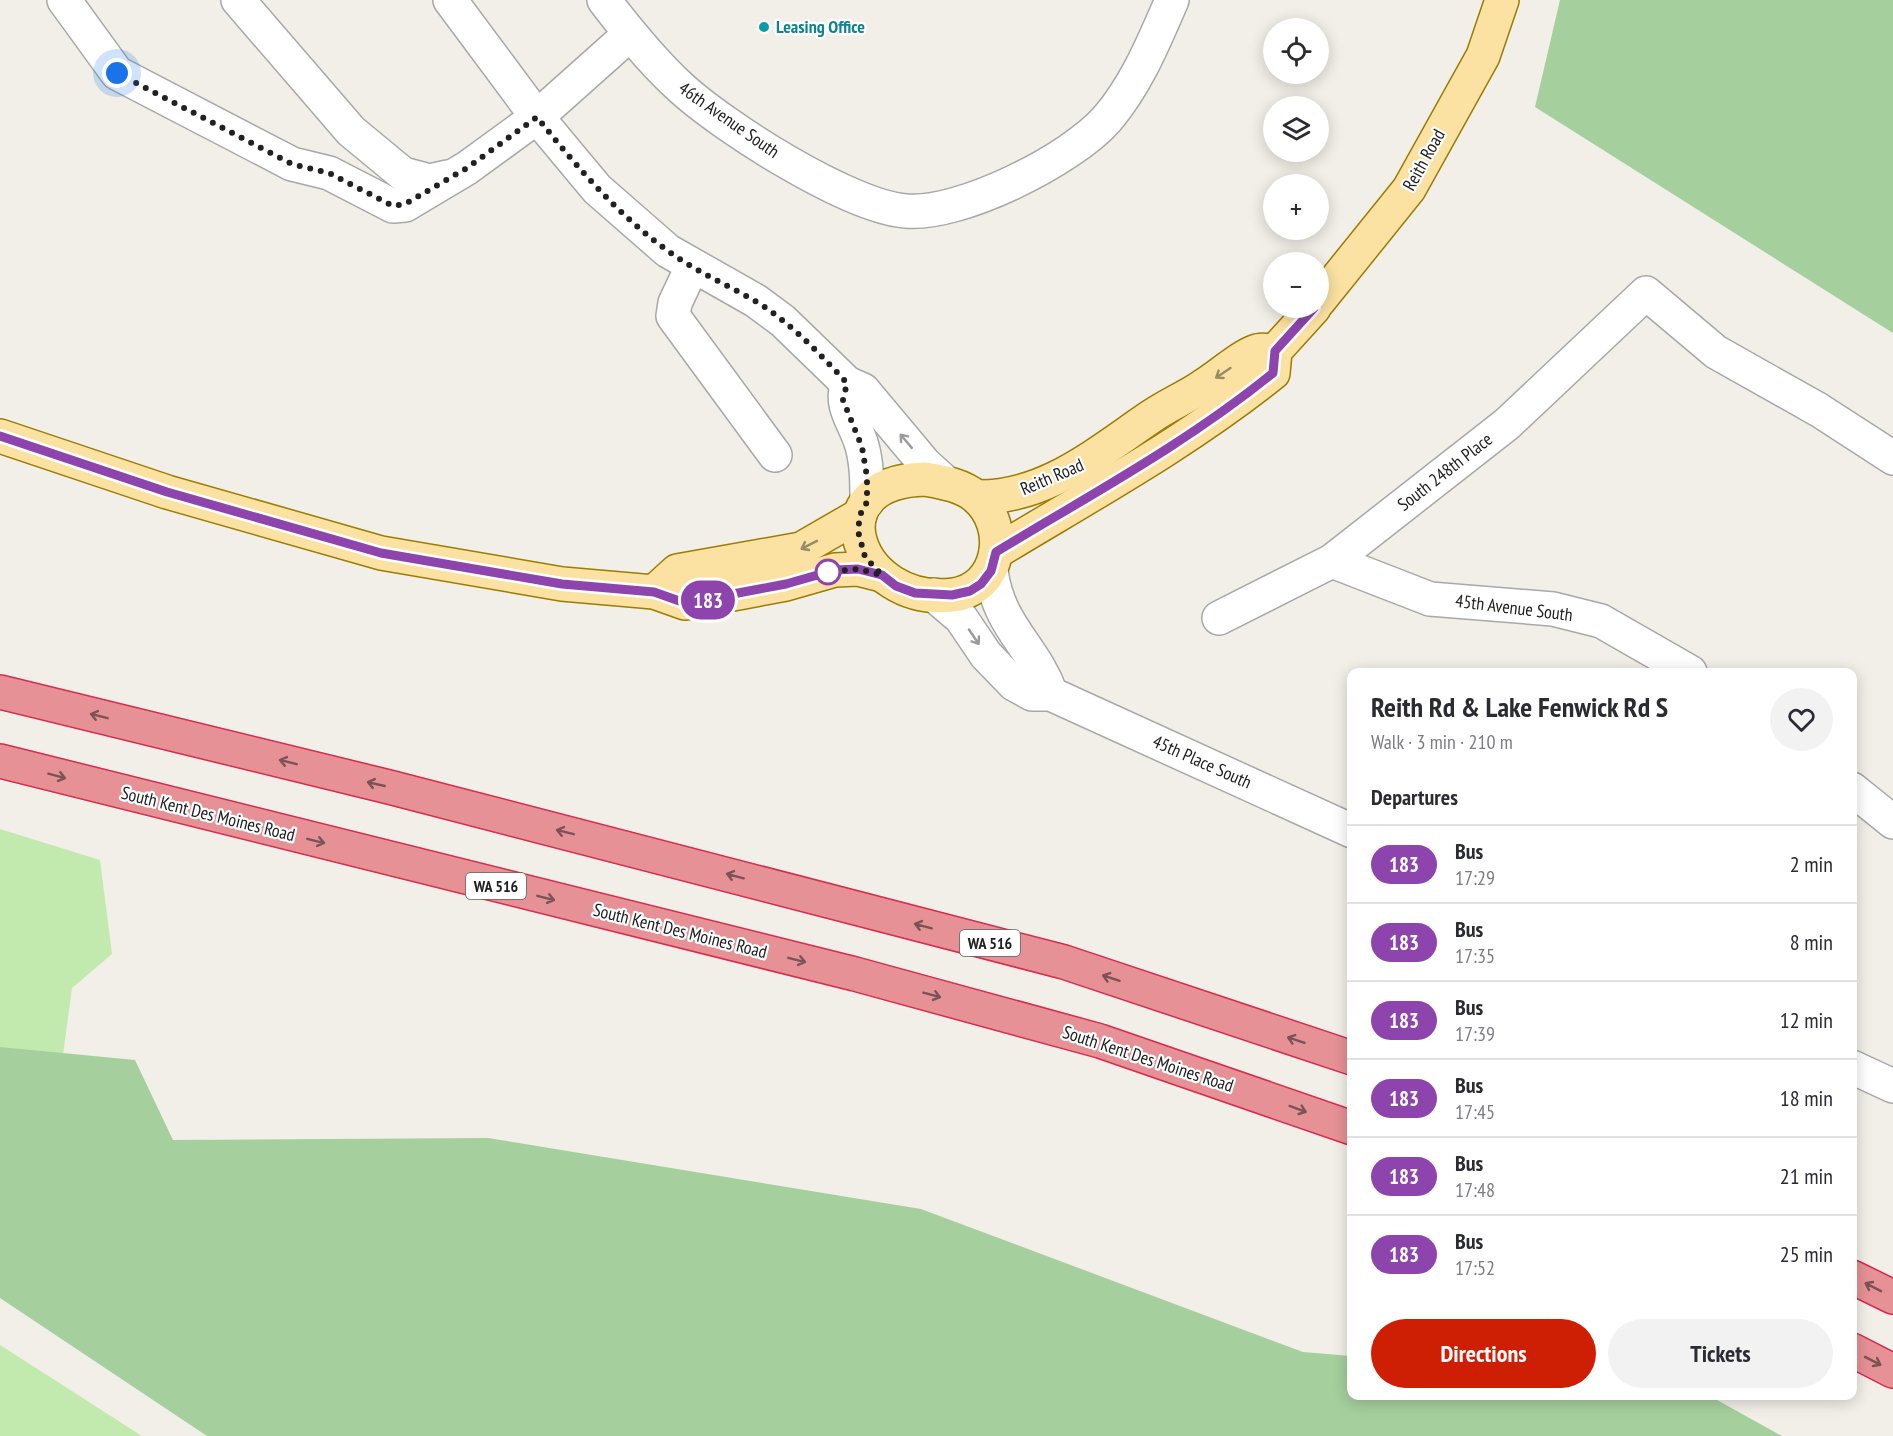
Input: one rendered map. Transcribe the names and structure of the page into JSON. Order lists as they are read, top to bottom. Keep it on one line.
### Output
{"streets":{"highway":["South Kent Des Moines Road","WA 516"],"main road":["Reith Road"],"street":["46th Avenue South","South 248th Place","45th Avenue South","45th Place South"]},"crossings":[["Reith Road","45th Place South"],["South 248th Place","45th Avenue South"]],"places":["Leasing Office"],"lines":["bus line 183"],"page":{"on_map":"183","map_buttons":["+","−"],"heading":[["Reith Rd & Lake Fenwick Rd S","Walk · 3 min · 210 m"],"Departures"],"list":[{"mark":"183","name":"Bus","note":"17:29","value":"2 min"},{"mark":"183","name":"Bus","note":"17:35","value":"8 min"},{"mark":"183","name":"Bus","note":"17:39","value":"12 min"},{"mark":"183","name":"Bus","note":"17:45","value":"18 min"},{"mark":"183","name":"Bus","note":"17:48","value":"21 min"},{"mark":"183","name":"Bus","note":"17:52","value":"25 min"}],"buttons":["Directions","Tickets"]}}
